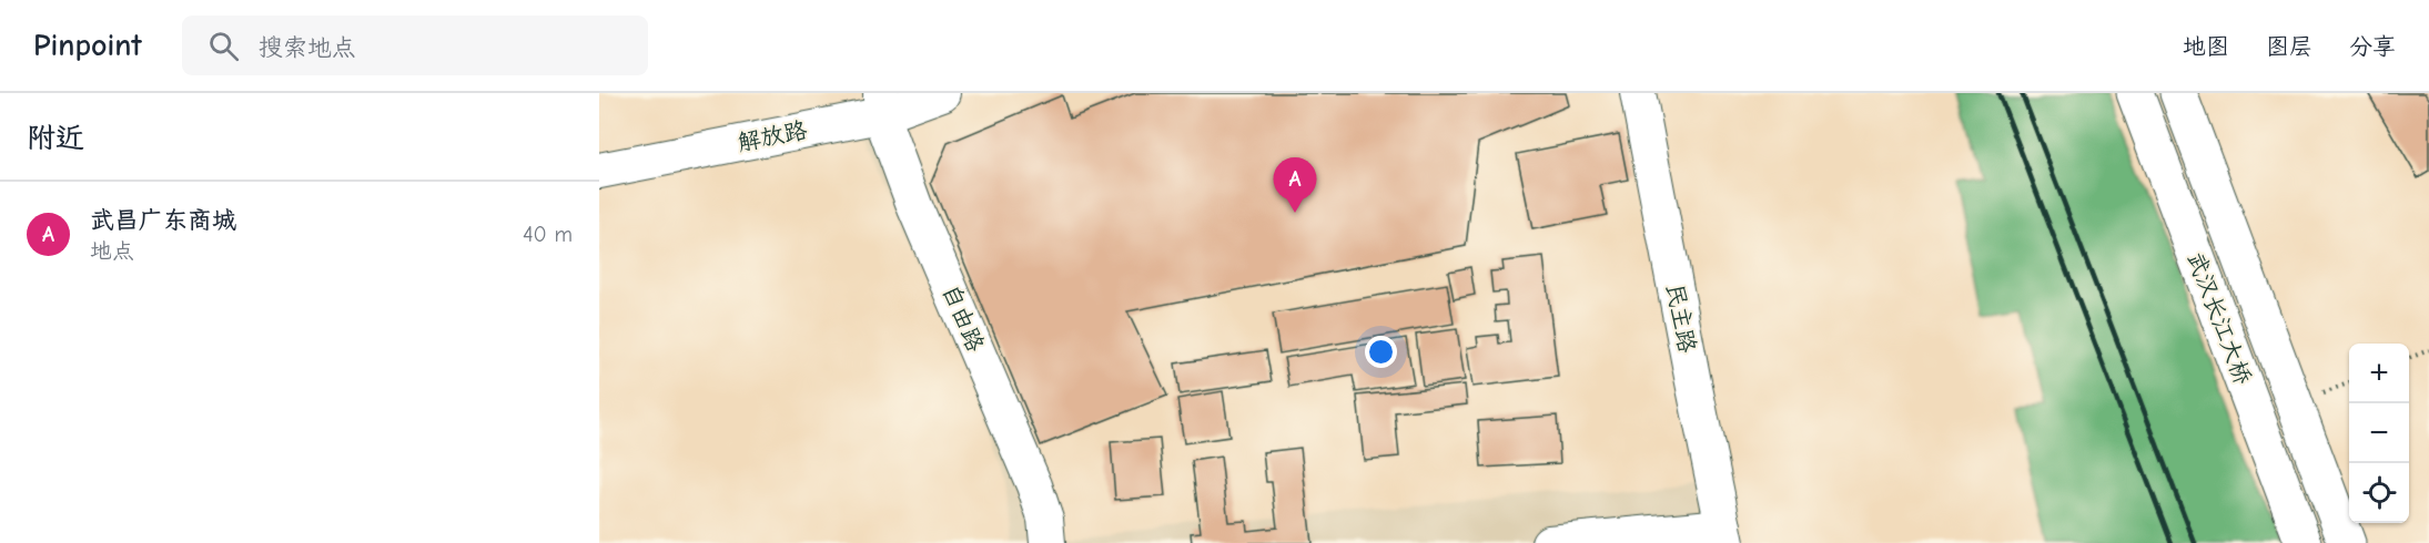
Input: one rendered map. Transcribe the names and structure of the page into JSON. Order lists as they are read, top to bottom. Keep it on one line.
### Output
{"streets":{"highway":["武汉长江大桥"],"street":["解放路","自由路","民主路"]},"crossings":[["解放路","自由路"]],"page":{"header":"Pinpoint","search":"搜索地点","nav":["地图","图层","分享"],"heading":"附近","pins":"A","list":[{"mark":"A","name":"武昌广东商城","note":"地点","value":"40 m"}],"map_buttons":["+","−"]}}
